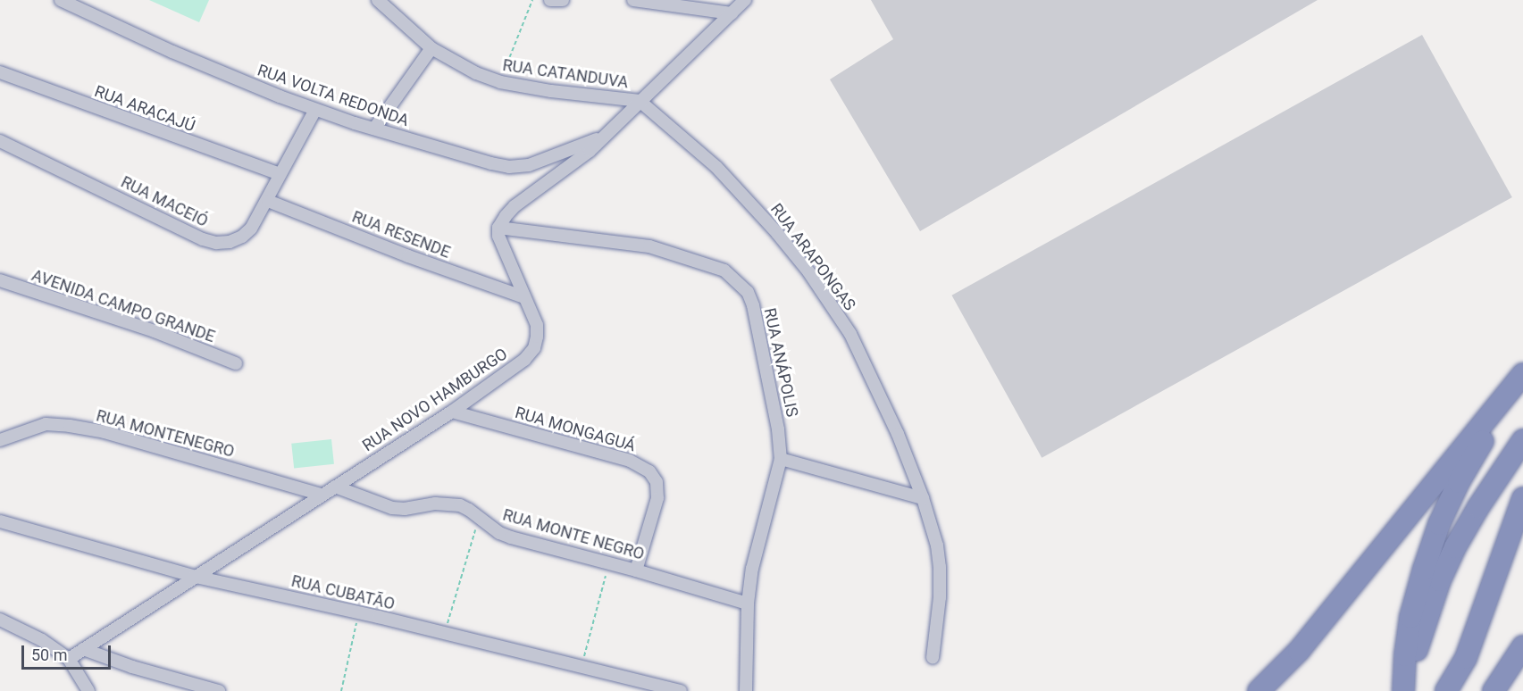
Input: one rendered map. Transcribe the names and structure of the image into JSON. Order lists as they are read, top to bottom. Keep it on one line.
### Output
{"streets":{"street":["RUA CATANDUVA","RUA VOLTA REDONDA","RUA ARACAJÚ","RUA MACEIÓ","RUA RESENDE","RUA ARAPONGAS","AVENIDA CAMPO GRANDE","RUA ANÁPOLIS","RUA NOVO HAMBURGO","RUA MONGAGUÁ","RUA MONTENEGRO","RUA MONTE NEGRO","RUA CUBATÃO"]},"crossings":[["RUA CATANDUVA","RUA ARAPONGAS"],["RUA VOLTA REDONDA","RUA MACEIÓ"],["RUA ARACAJÚ","RUA MACEIÓ"],["RUA MACEIÓ","RUA RESENDE"],["RUA RESENDE","RUA NOVO HAMBURGO"],["RUA ANÁPOLIS","RUA NOVO HAMBURGO"],["RUA ANÁPOLIS","RUA MONTE NEGRO"],["RUA NOVO HAMBURGO","RUA MONGAGUÁ"],["RUA NOVO HAMBURGO","RUA MONTENEGRO"],["RUA NOVO HAMBURGO","RUA MONTE NEGRO"],["RUA NOVO HAMBURGO","RUA CUBATÃO"],["RUA MONGAGUÁ","RUA MONTE NEGRO"]],"scale_bar":"50 m"}
